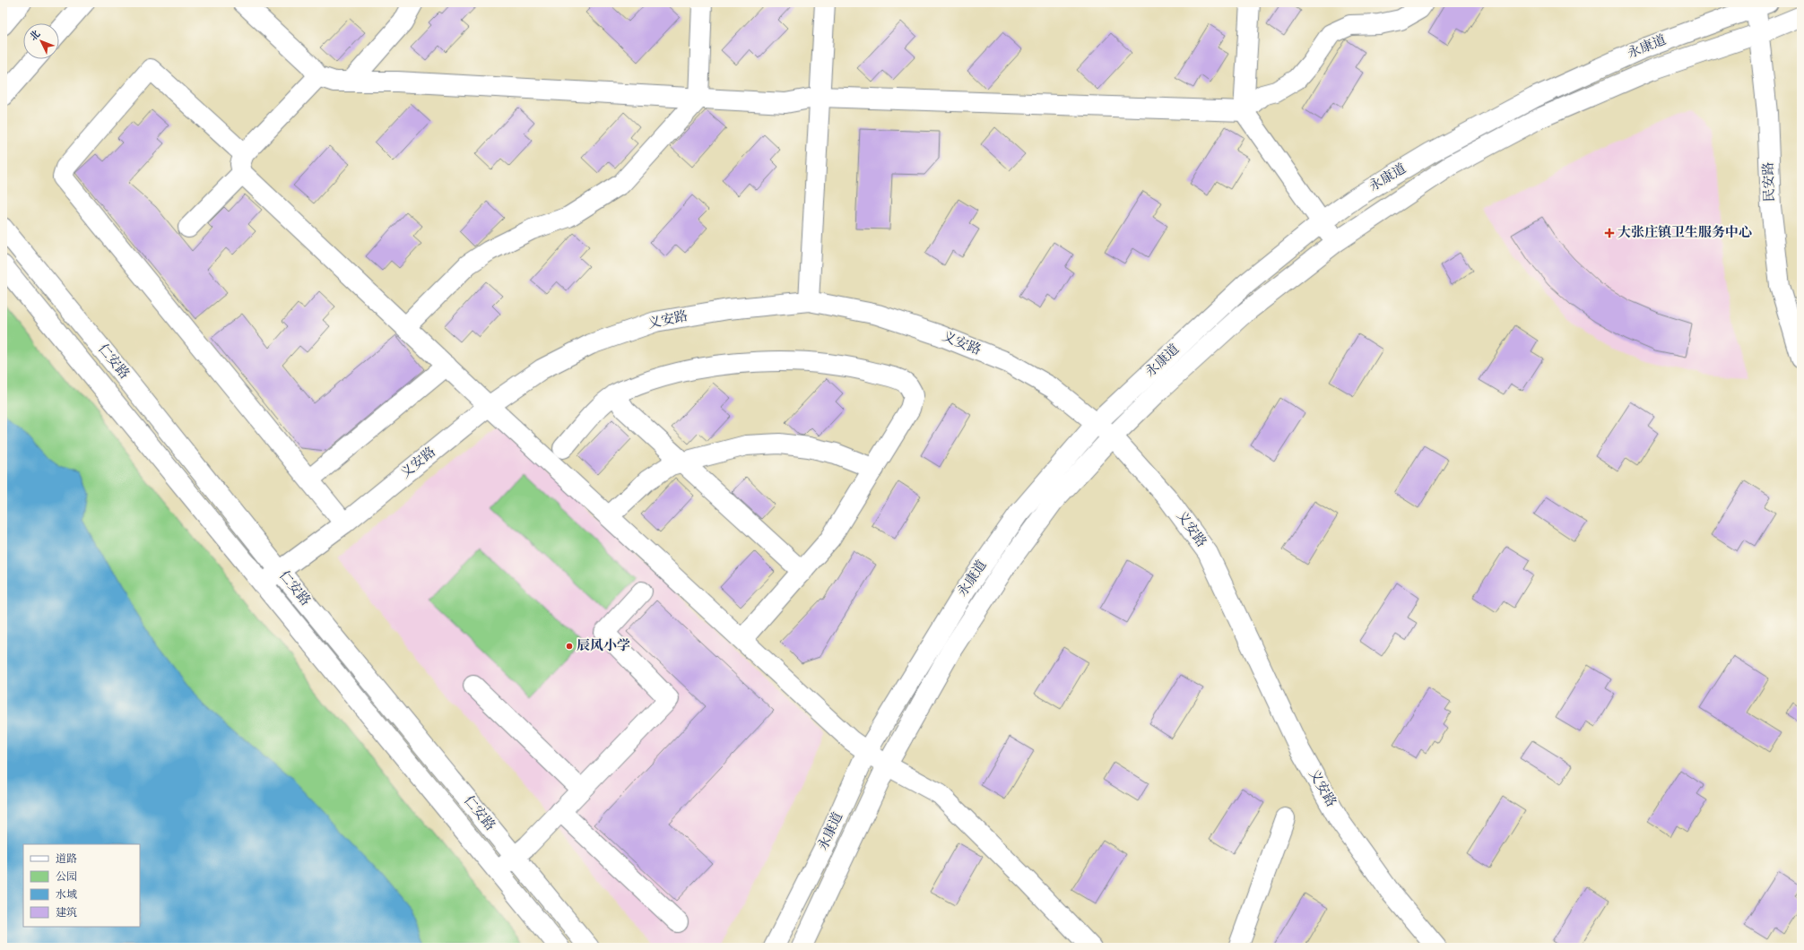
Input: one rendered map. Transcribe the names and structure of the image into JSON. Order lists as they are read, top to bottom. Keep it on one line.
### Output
{"streets":{"street":["永康道","民安路","义安路","仁安路"]},"crossings":[["永康道","民安路"],["永康道","义安路"],["义安路","仁安路"]],"places":{"health":["大张庄镇卫生服务中心"],"other":["辰风小学"]},"legend":["道路","公园","水域","建筑"],"north":"top left"}
